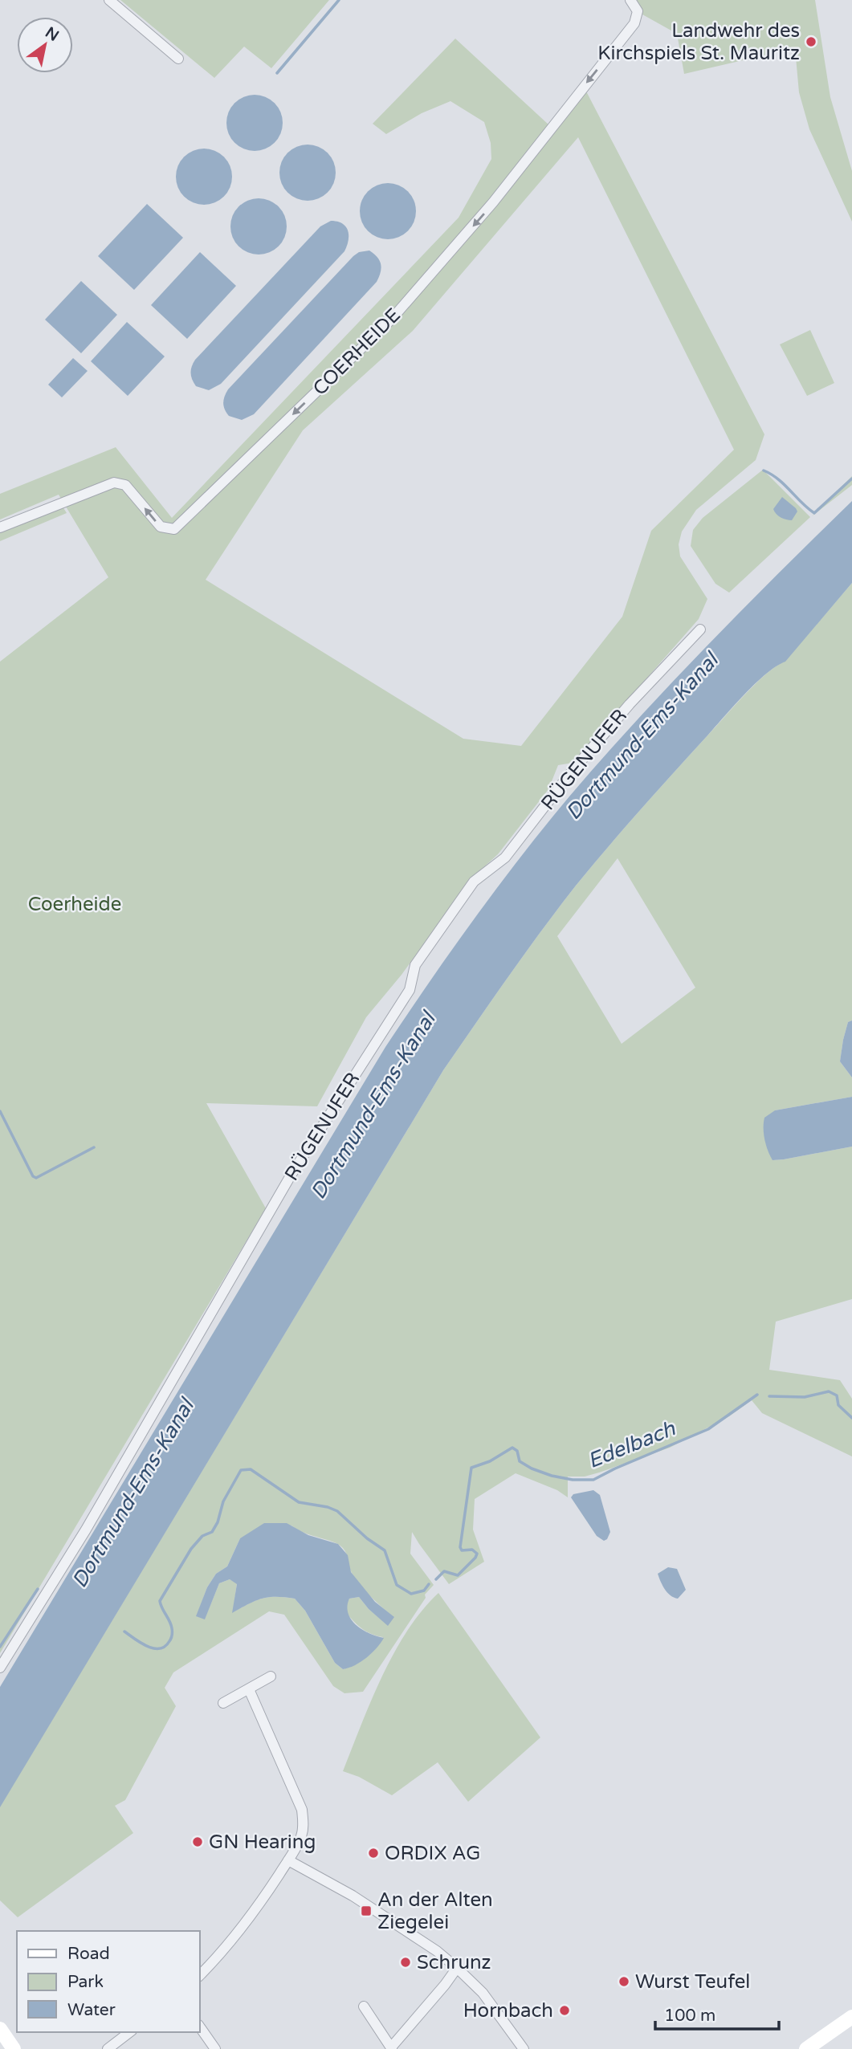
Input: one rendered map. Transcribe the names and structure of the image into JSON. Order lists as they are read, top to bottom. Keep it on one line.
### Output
{"streets":{"street":["COERHEIDE","RÜGENUFER"]},"one_way":["COERHEIDE"],"water":["Dortmund-Ems-Kanal","Edelbach"],"parks":["Coerheide"],"places":{"other":["Landwehr des Kirchspiels St. Mauritz","GN Hearing","ORDIX AG","Schrunz","Wurst Teufel","Hornbach"],"transit":["An der Alten Ziegelei"]},"legend":["Road","Park","Water"],"scale_bar":"100 m","north":"top right"}
